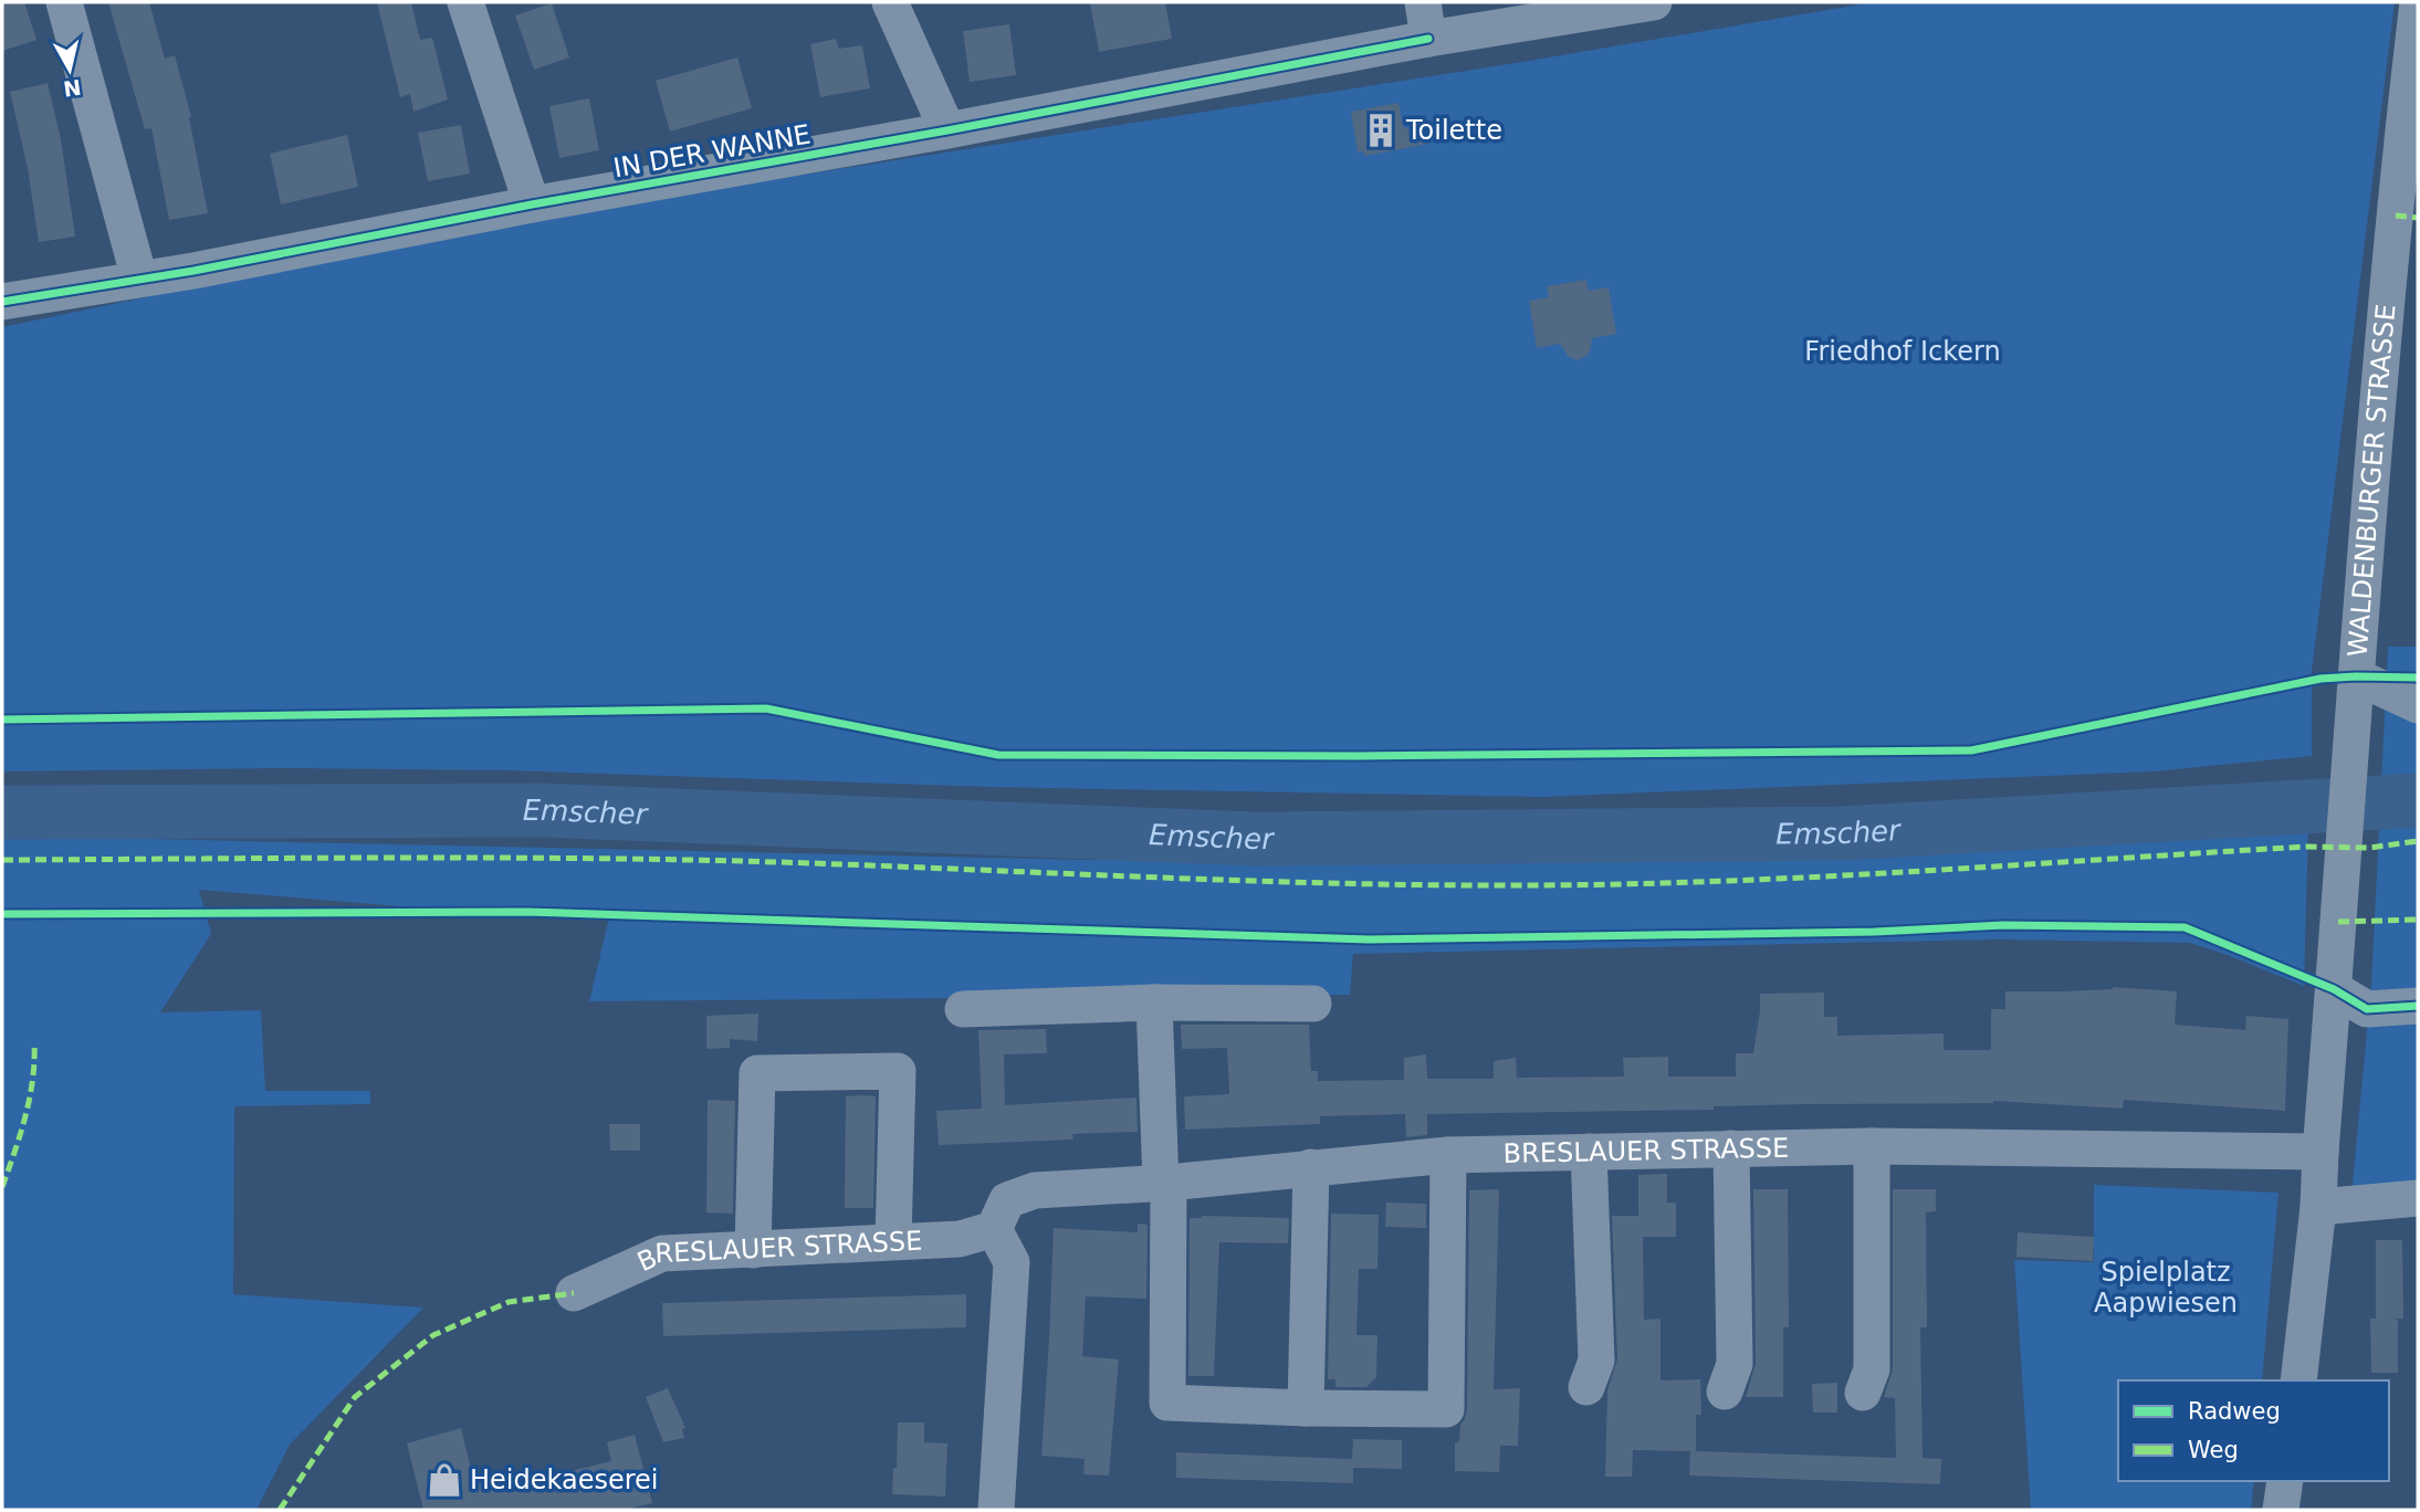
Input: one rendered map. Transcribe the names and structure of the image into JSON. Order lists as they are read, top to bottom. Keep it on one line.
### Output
{"streets":{"street":["IN DER WANNE","WALDENBURGER STRASSE","BRESLAUER STRASSE"]},"crossings":[["WALDENBURGER STRASSE","BRESLAUER STRASSE"]],"water":["Emscher"],"parks":["Friedhof Ickern","Spielplatz Aapwiesen"],"places":{"building":["Toilette"],"shop":["Heidekaeserei"]},"legend":["Radweg","Weg"],"north":"bottom"}
